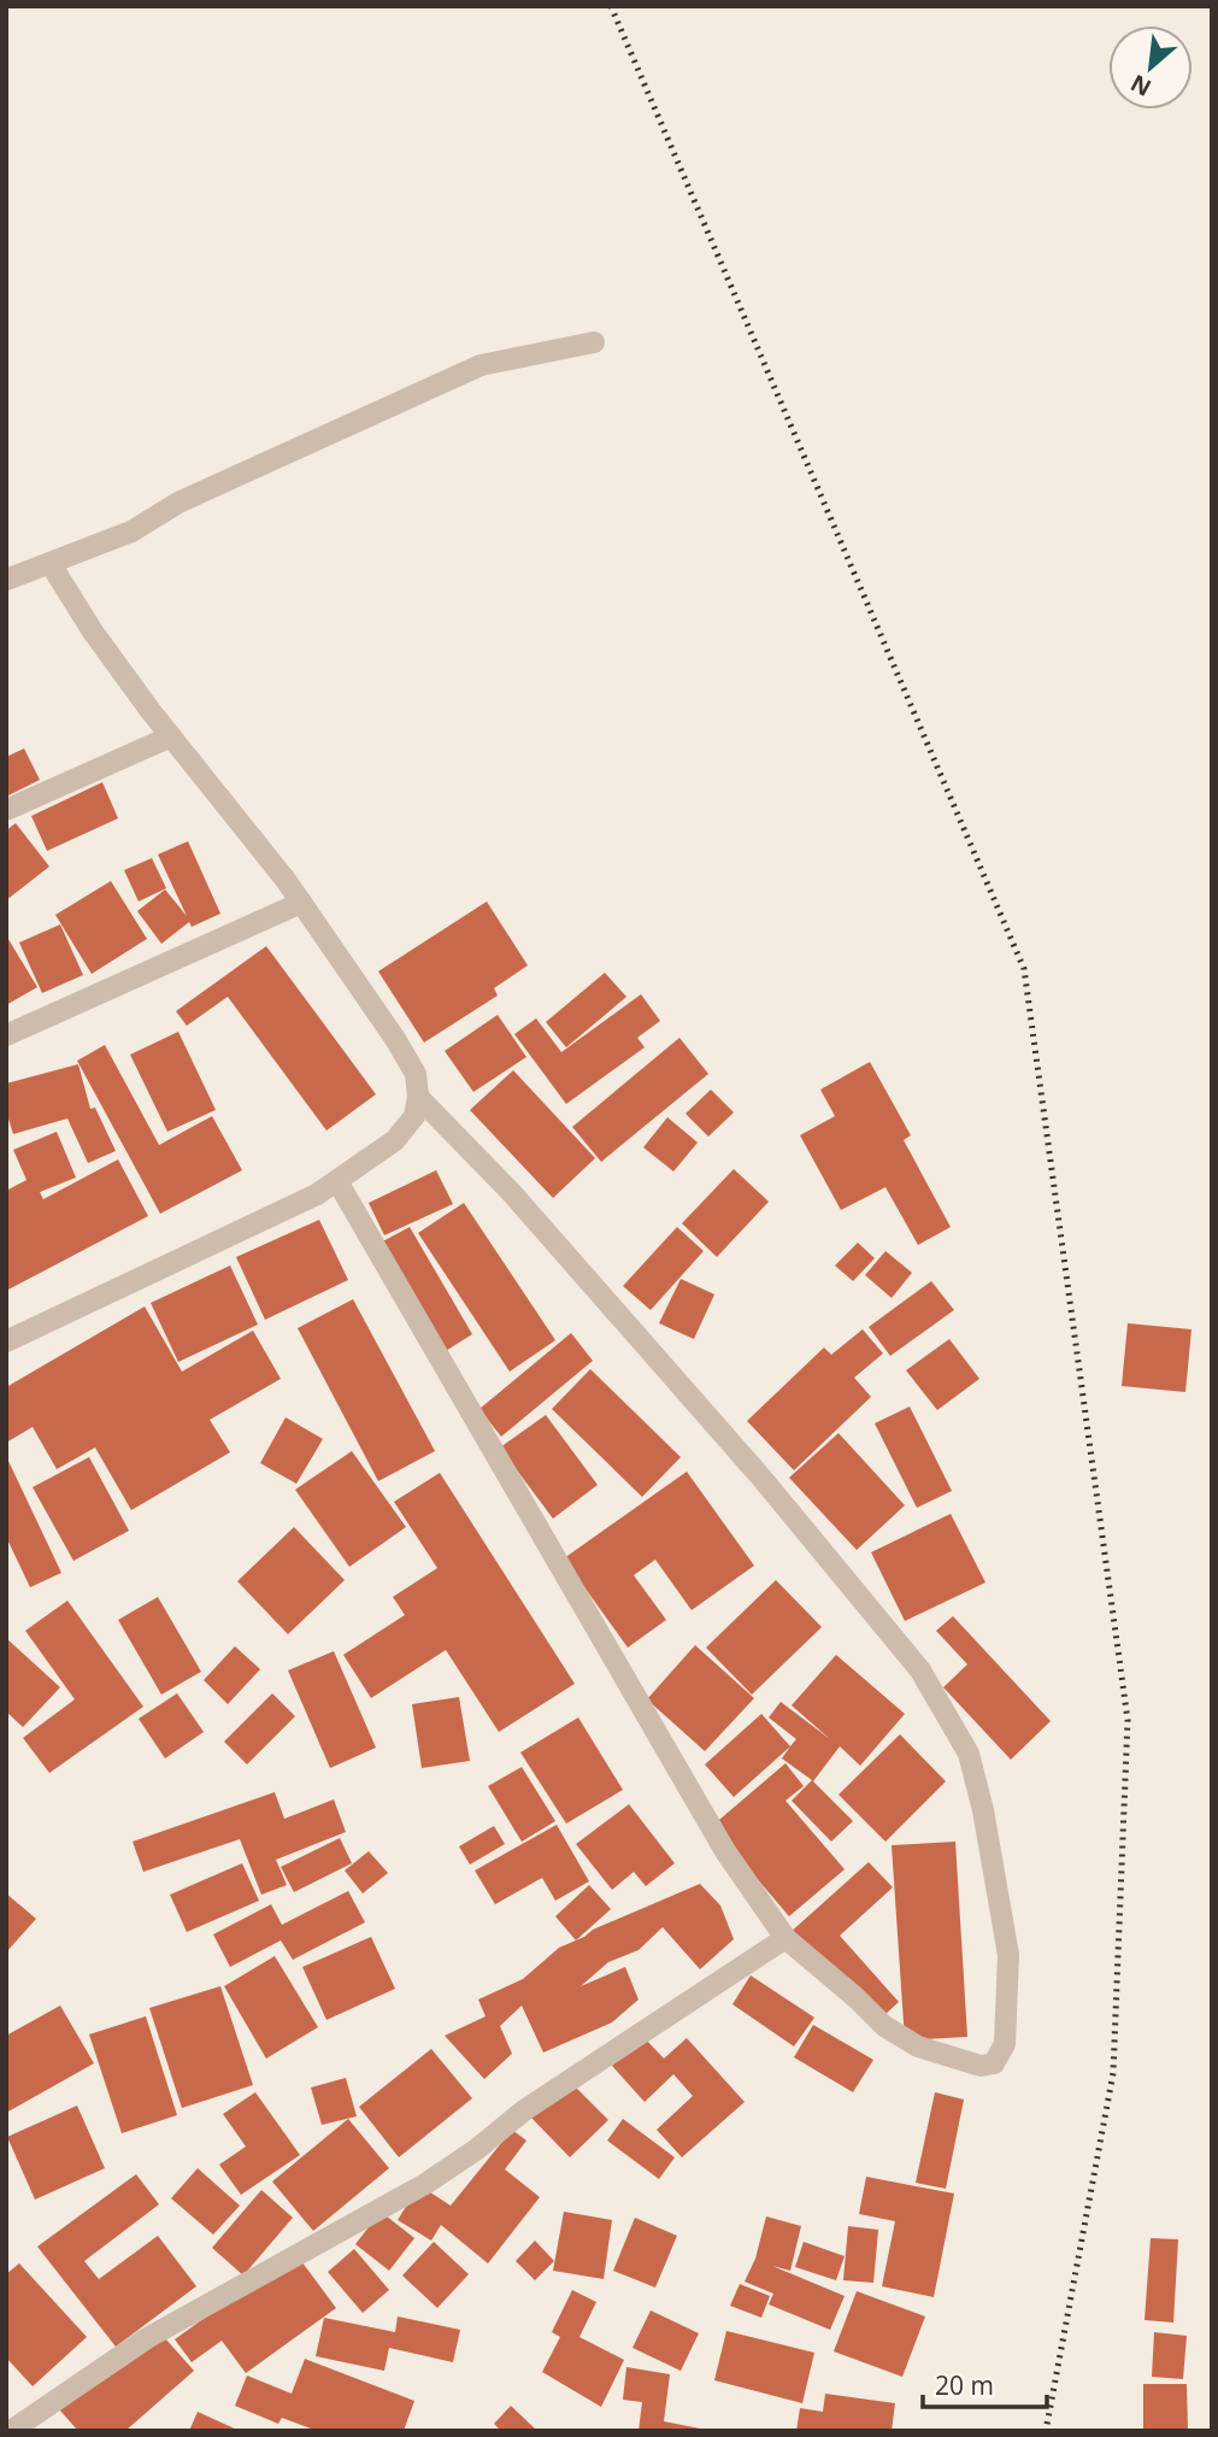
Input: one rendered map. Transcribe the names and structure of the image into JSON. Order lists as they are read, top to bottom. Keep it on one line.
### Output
{"scale_bar":"20 m","north":"bottom left"}
